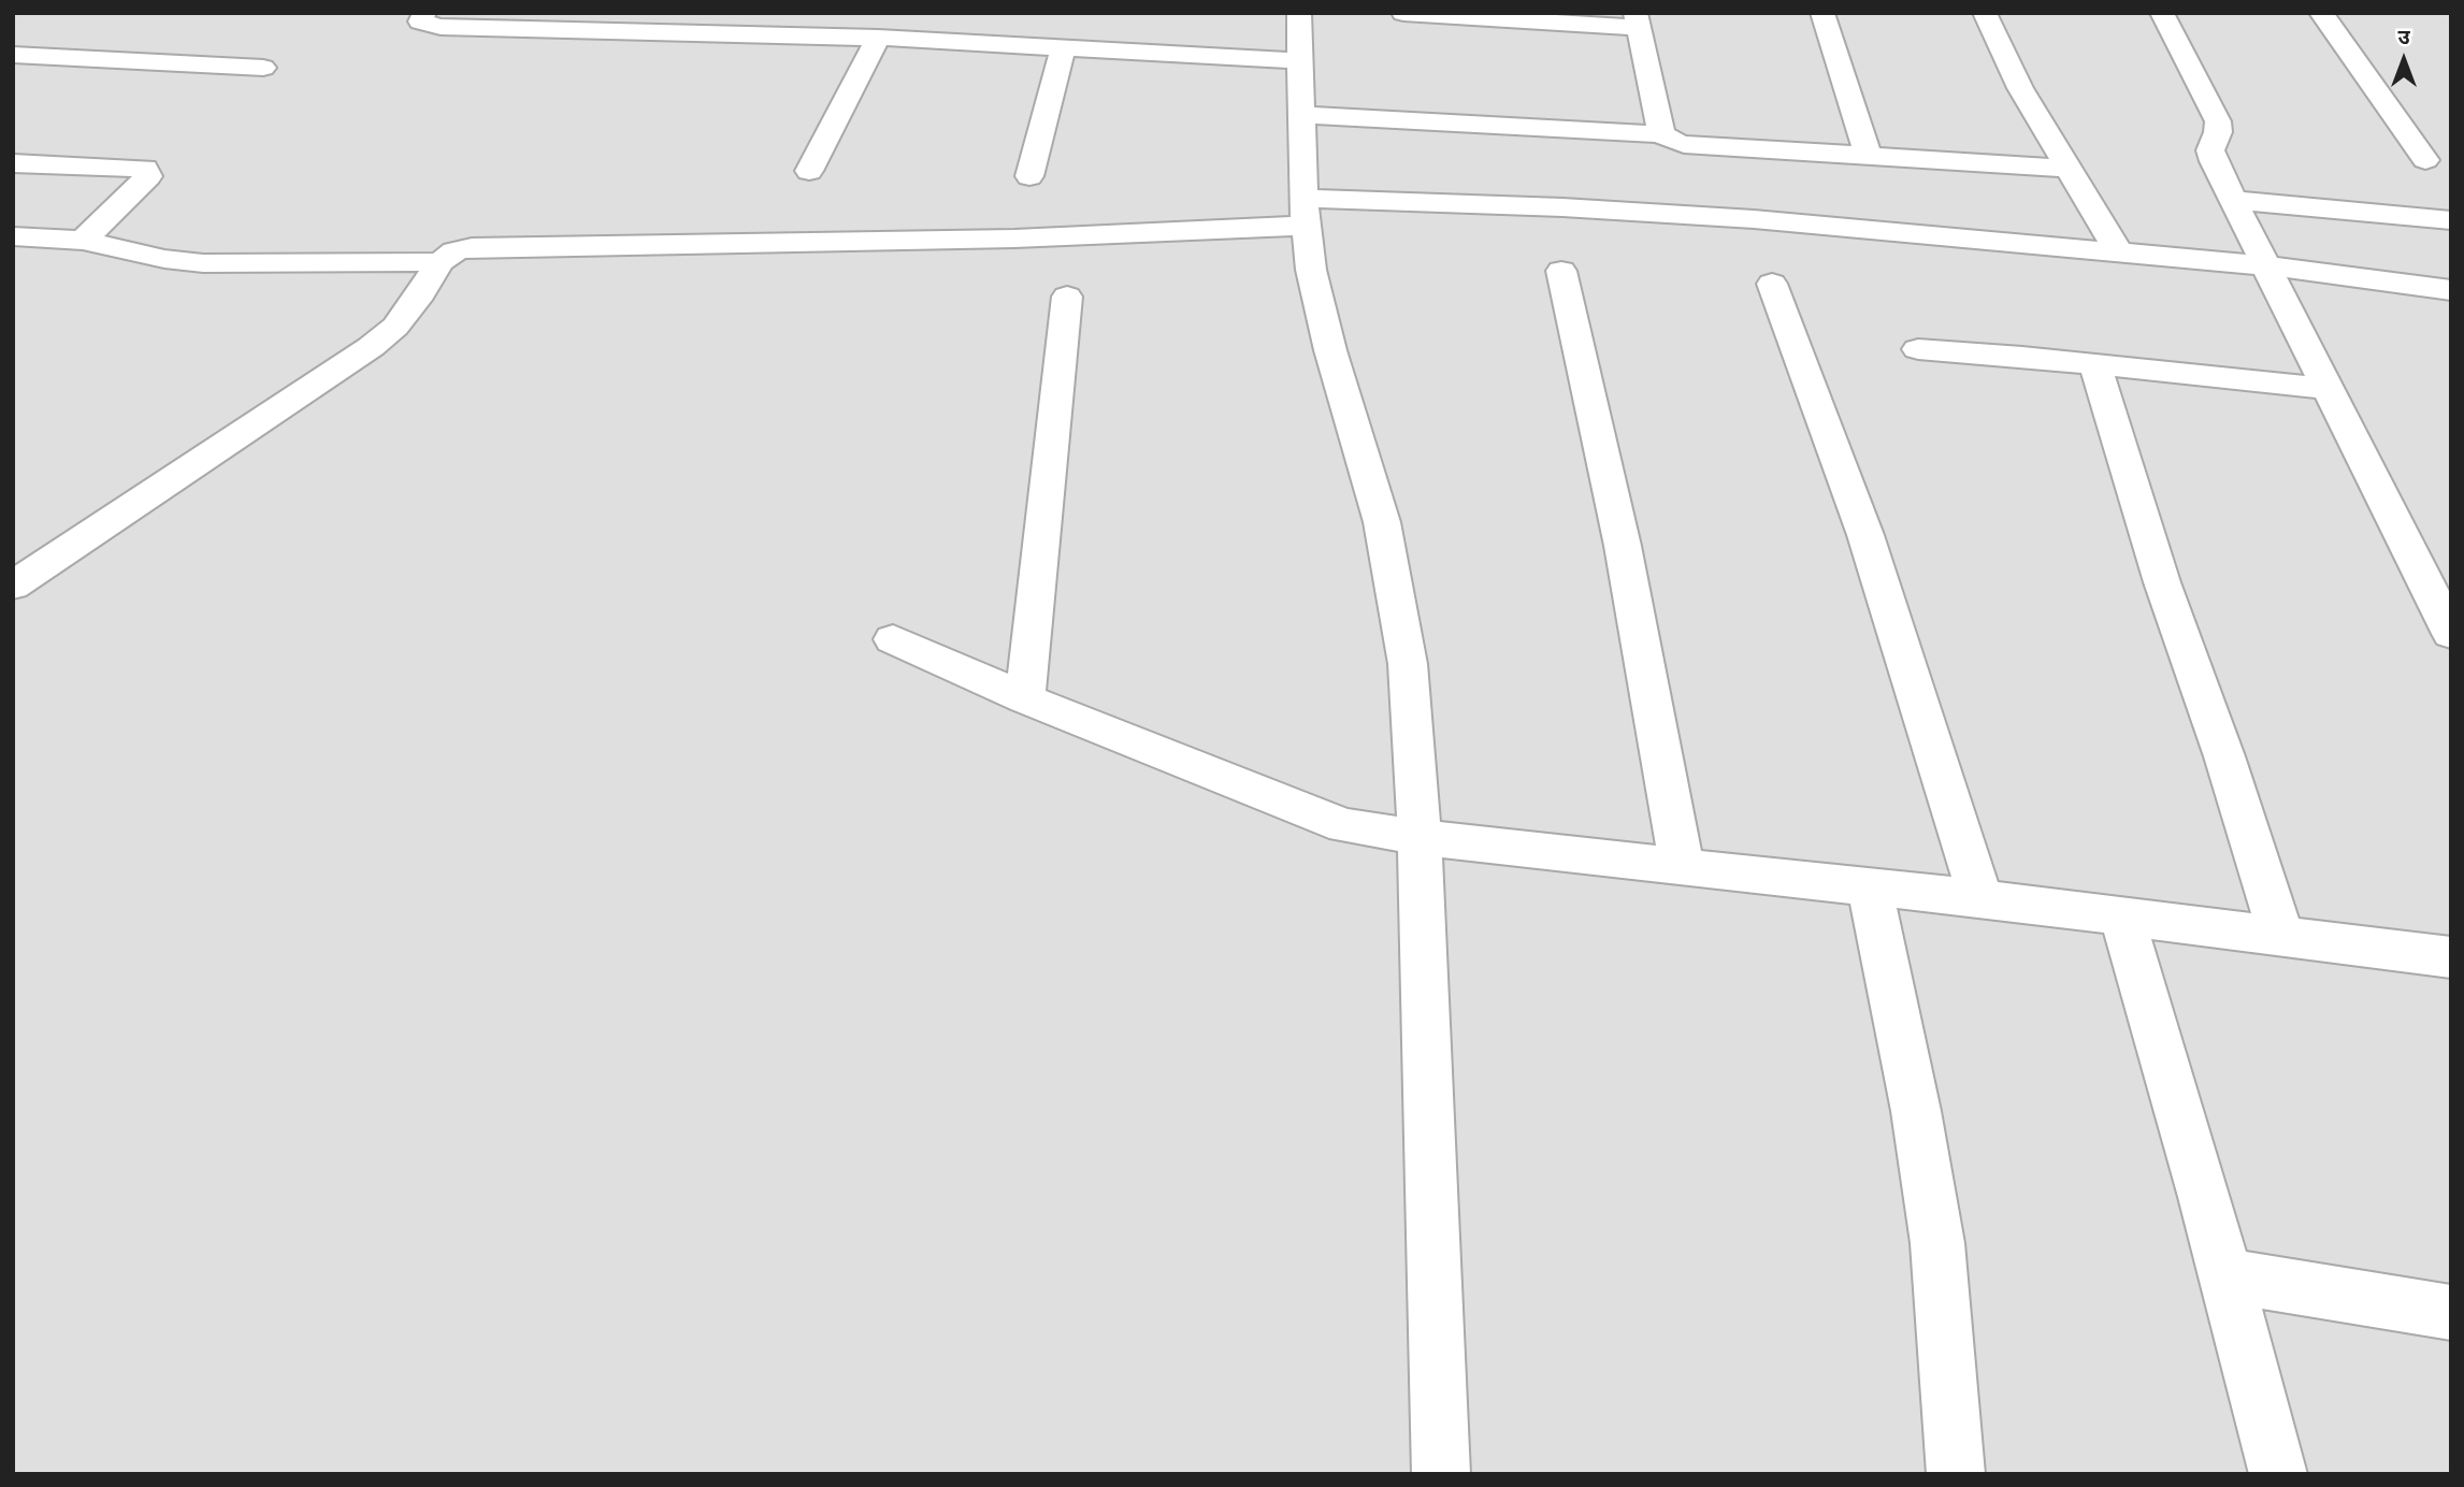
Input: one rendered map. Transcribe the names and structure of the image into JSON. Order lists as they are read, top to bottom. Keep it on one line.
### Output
{"north":"top"}
